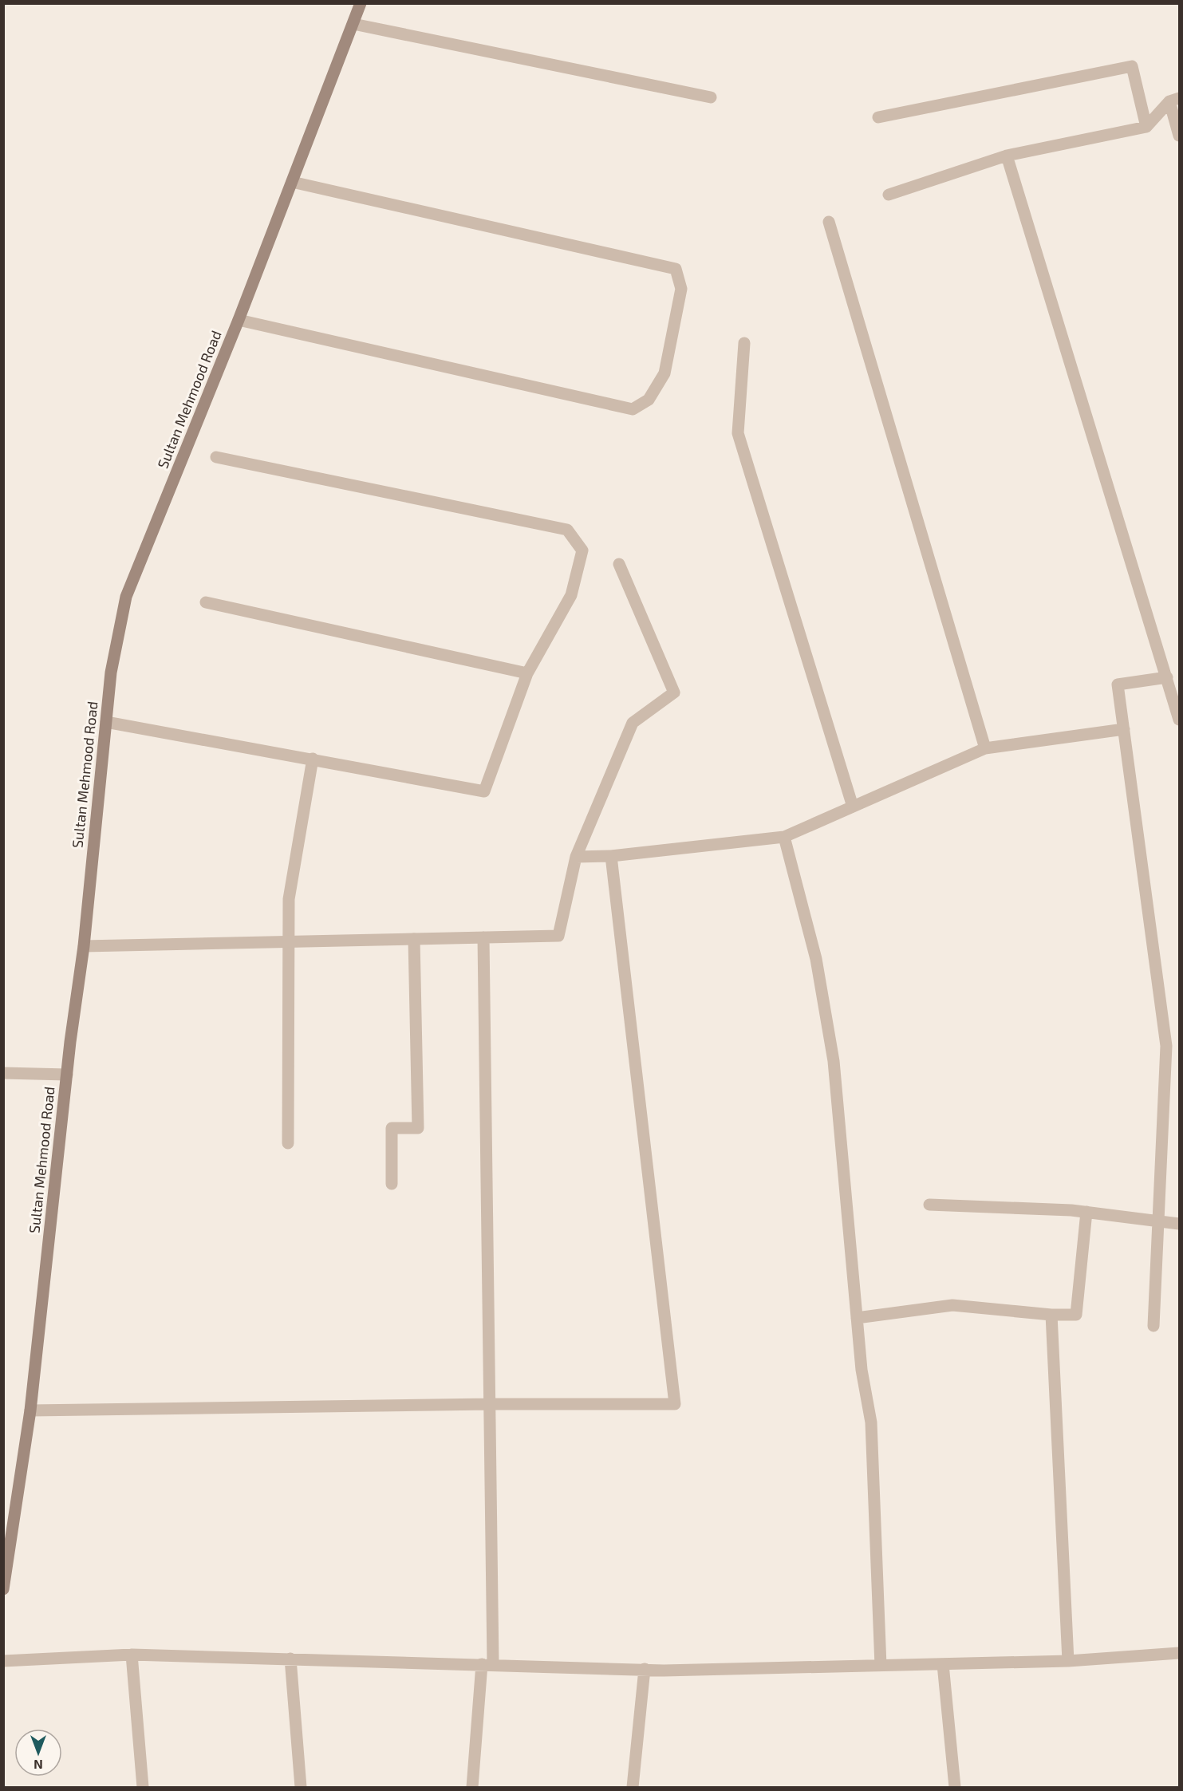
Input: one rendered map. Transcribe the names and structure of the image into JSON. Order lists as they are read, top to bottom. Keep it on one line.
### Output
{"streets":{"street":["Sultan Mehmood Road"]},"north":"bottom"}
